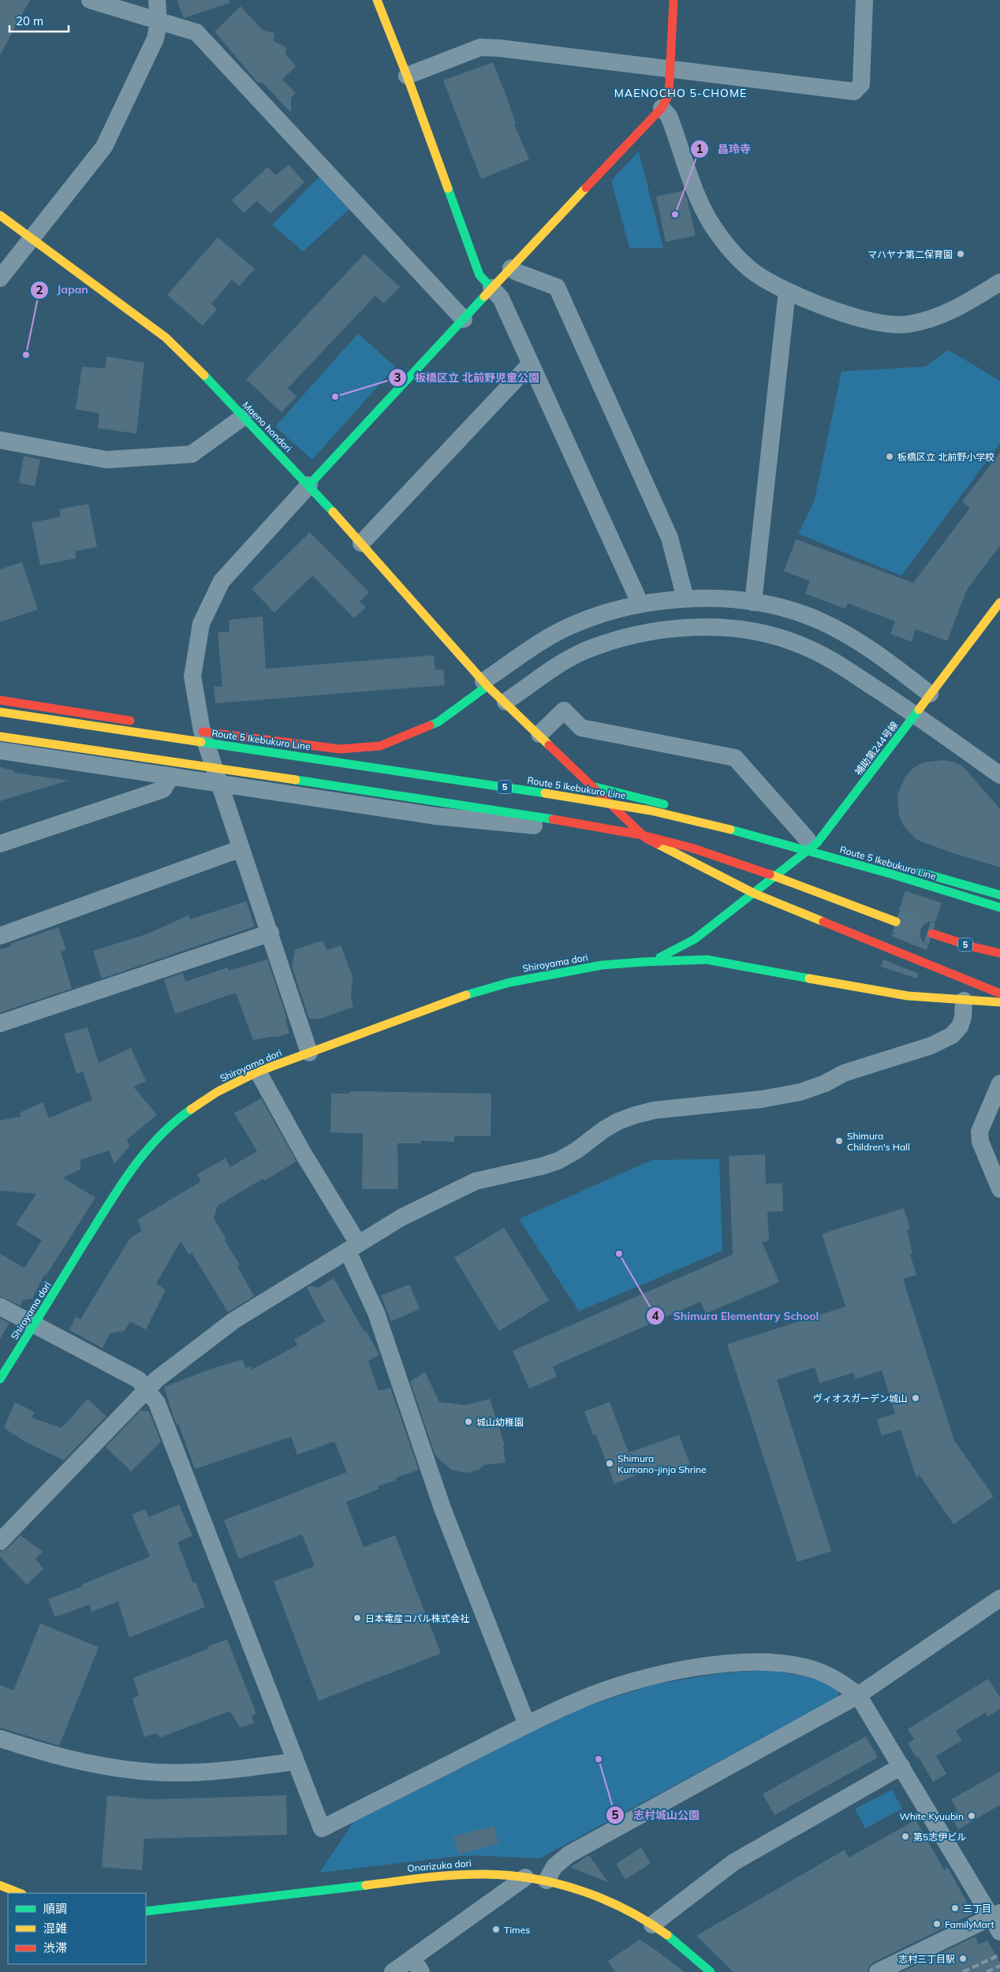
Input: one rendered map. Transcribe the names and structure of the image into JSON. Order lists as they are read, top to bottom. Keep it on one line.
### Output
{"streets":{"main road":["Maeno hondori","Route 5 Ikebukuro Line","補助第244号線","5","Shiroyama dori","Onarizuka dori"]},"crossings":[["Maeno hondori","補助第244号線"],["補助第244号線","Shiroyama dori"]],"districts":["MAENOCHO 5-CHOME"],"places":["昌玲寺","マハヤナ第二保育園","Japan","板橋区立 北前野児童公園","板橋区立 北前野小学校","Shimura Children's Hall","Shimura Elementary School","ヴィオスガーデン城山","城山幼稚園","Shimura Kumano-jinja Shrine","日本電産コパル株式会社","志村城山公園","White Kyuubin","第5志伊ビル","三丁目","FamilyMart","Times","志村三丁目駅"],"legend":["順調","混雑","渋滞"],"scale_bar":"20 m"}
